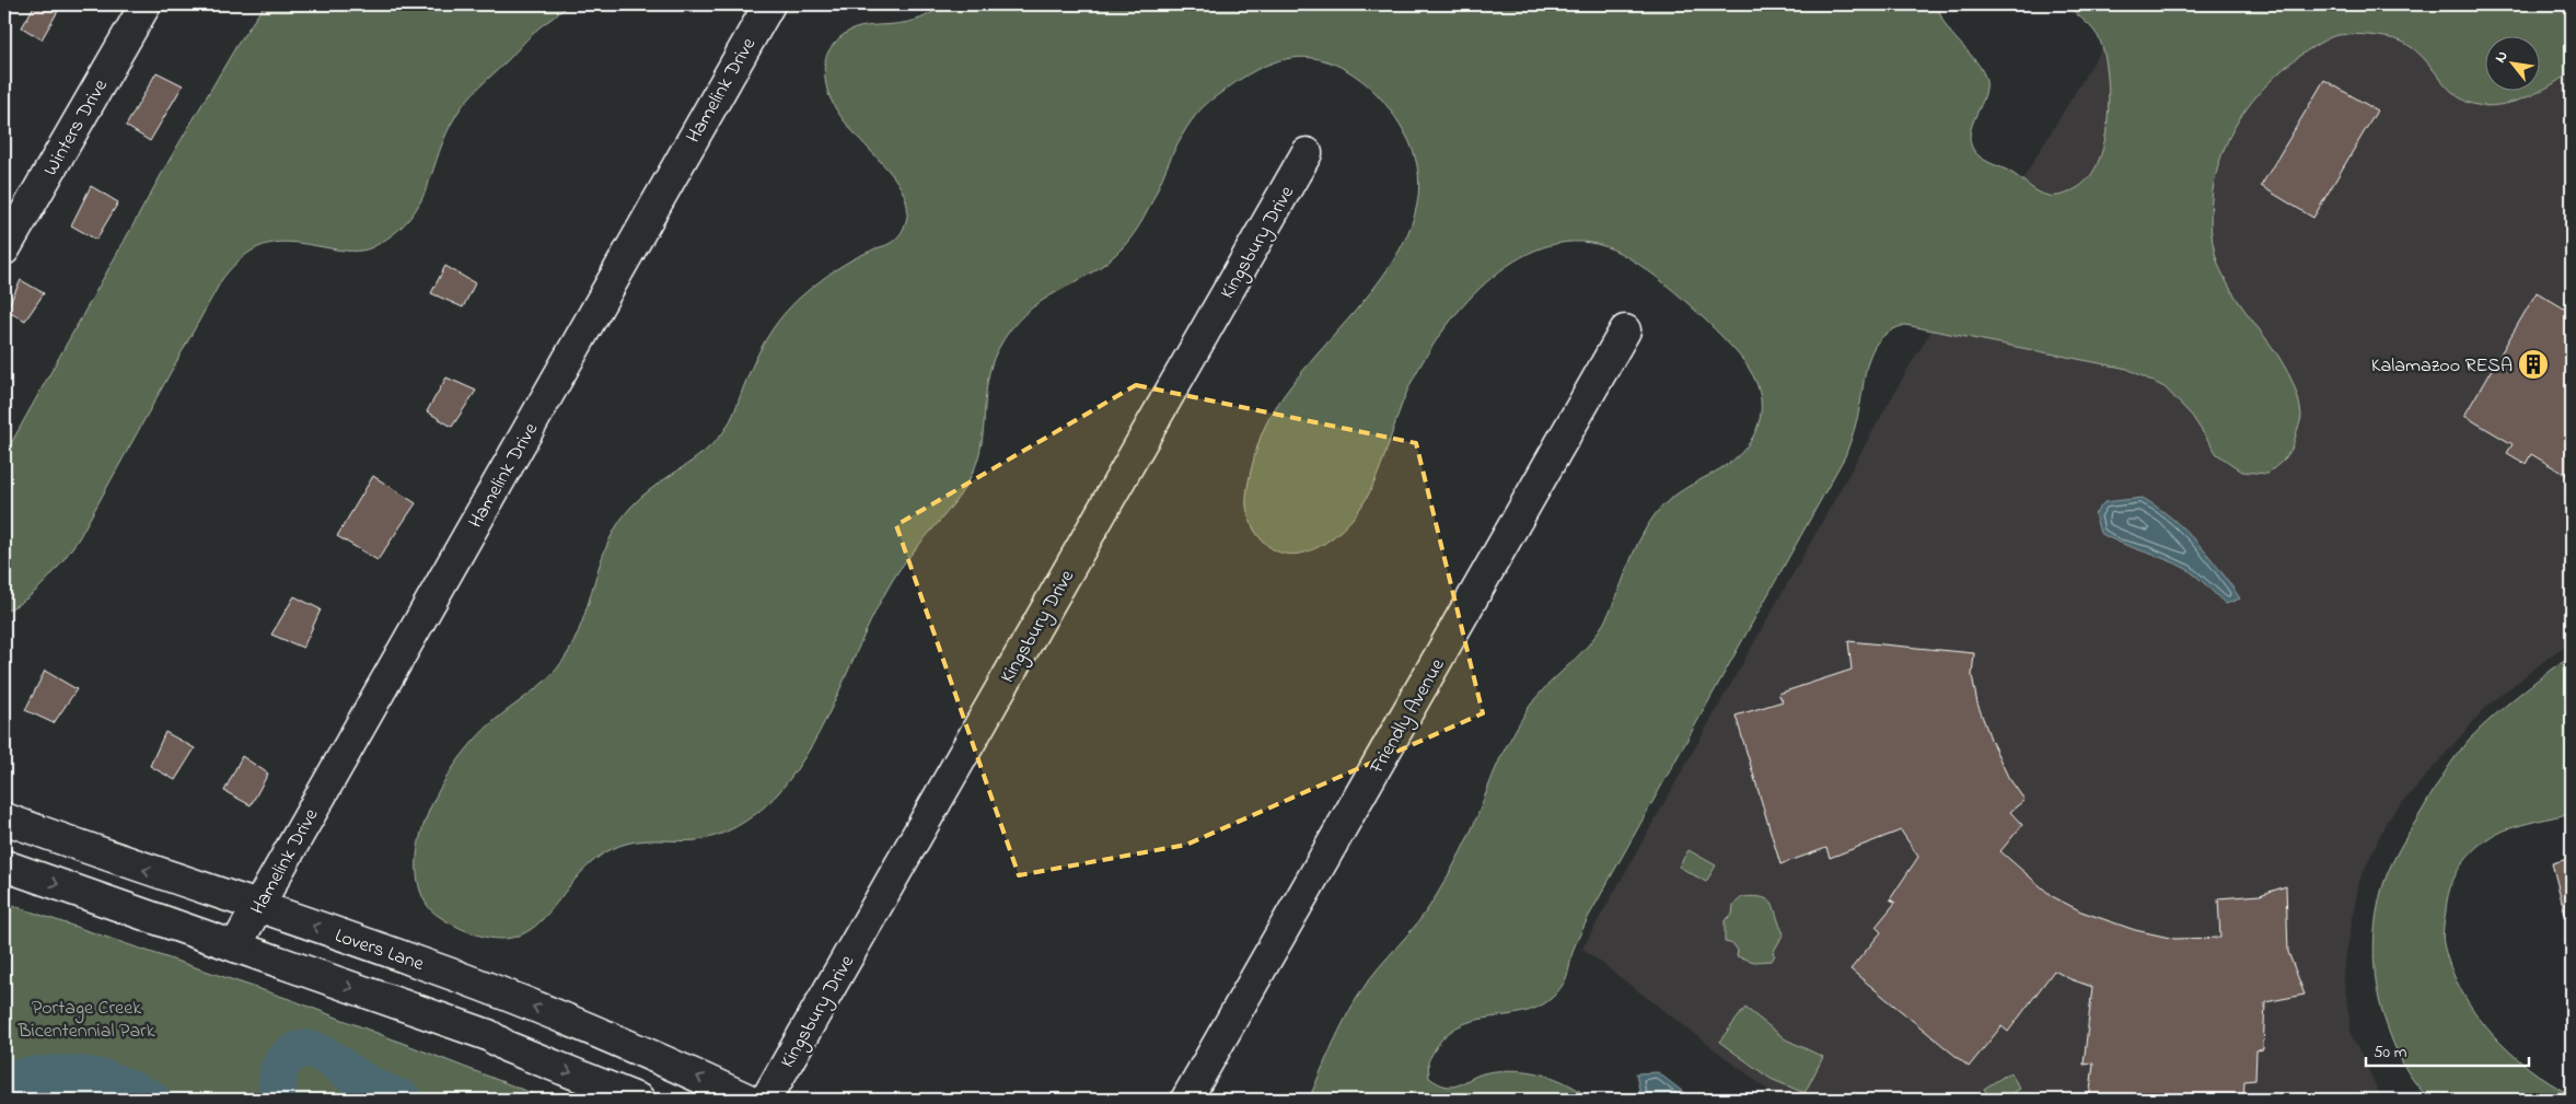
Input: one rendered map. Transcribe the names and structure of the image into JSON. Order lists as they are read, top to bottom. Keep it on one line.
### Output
{"streets":{"street":["Hamelink Drive","Winters Drive","Kingsbury Drive","Friendly Avenue","Lovers Lane"]},"crossings":[["Hamelink Drive","Lovers Lane"]],"parks":["Portage Creek Bicentennial Park"],"places":{"building":["Kalamazoo RESA"]},"scale_bar":"50 m","north":"top left"}
